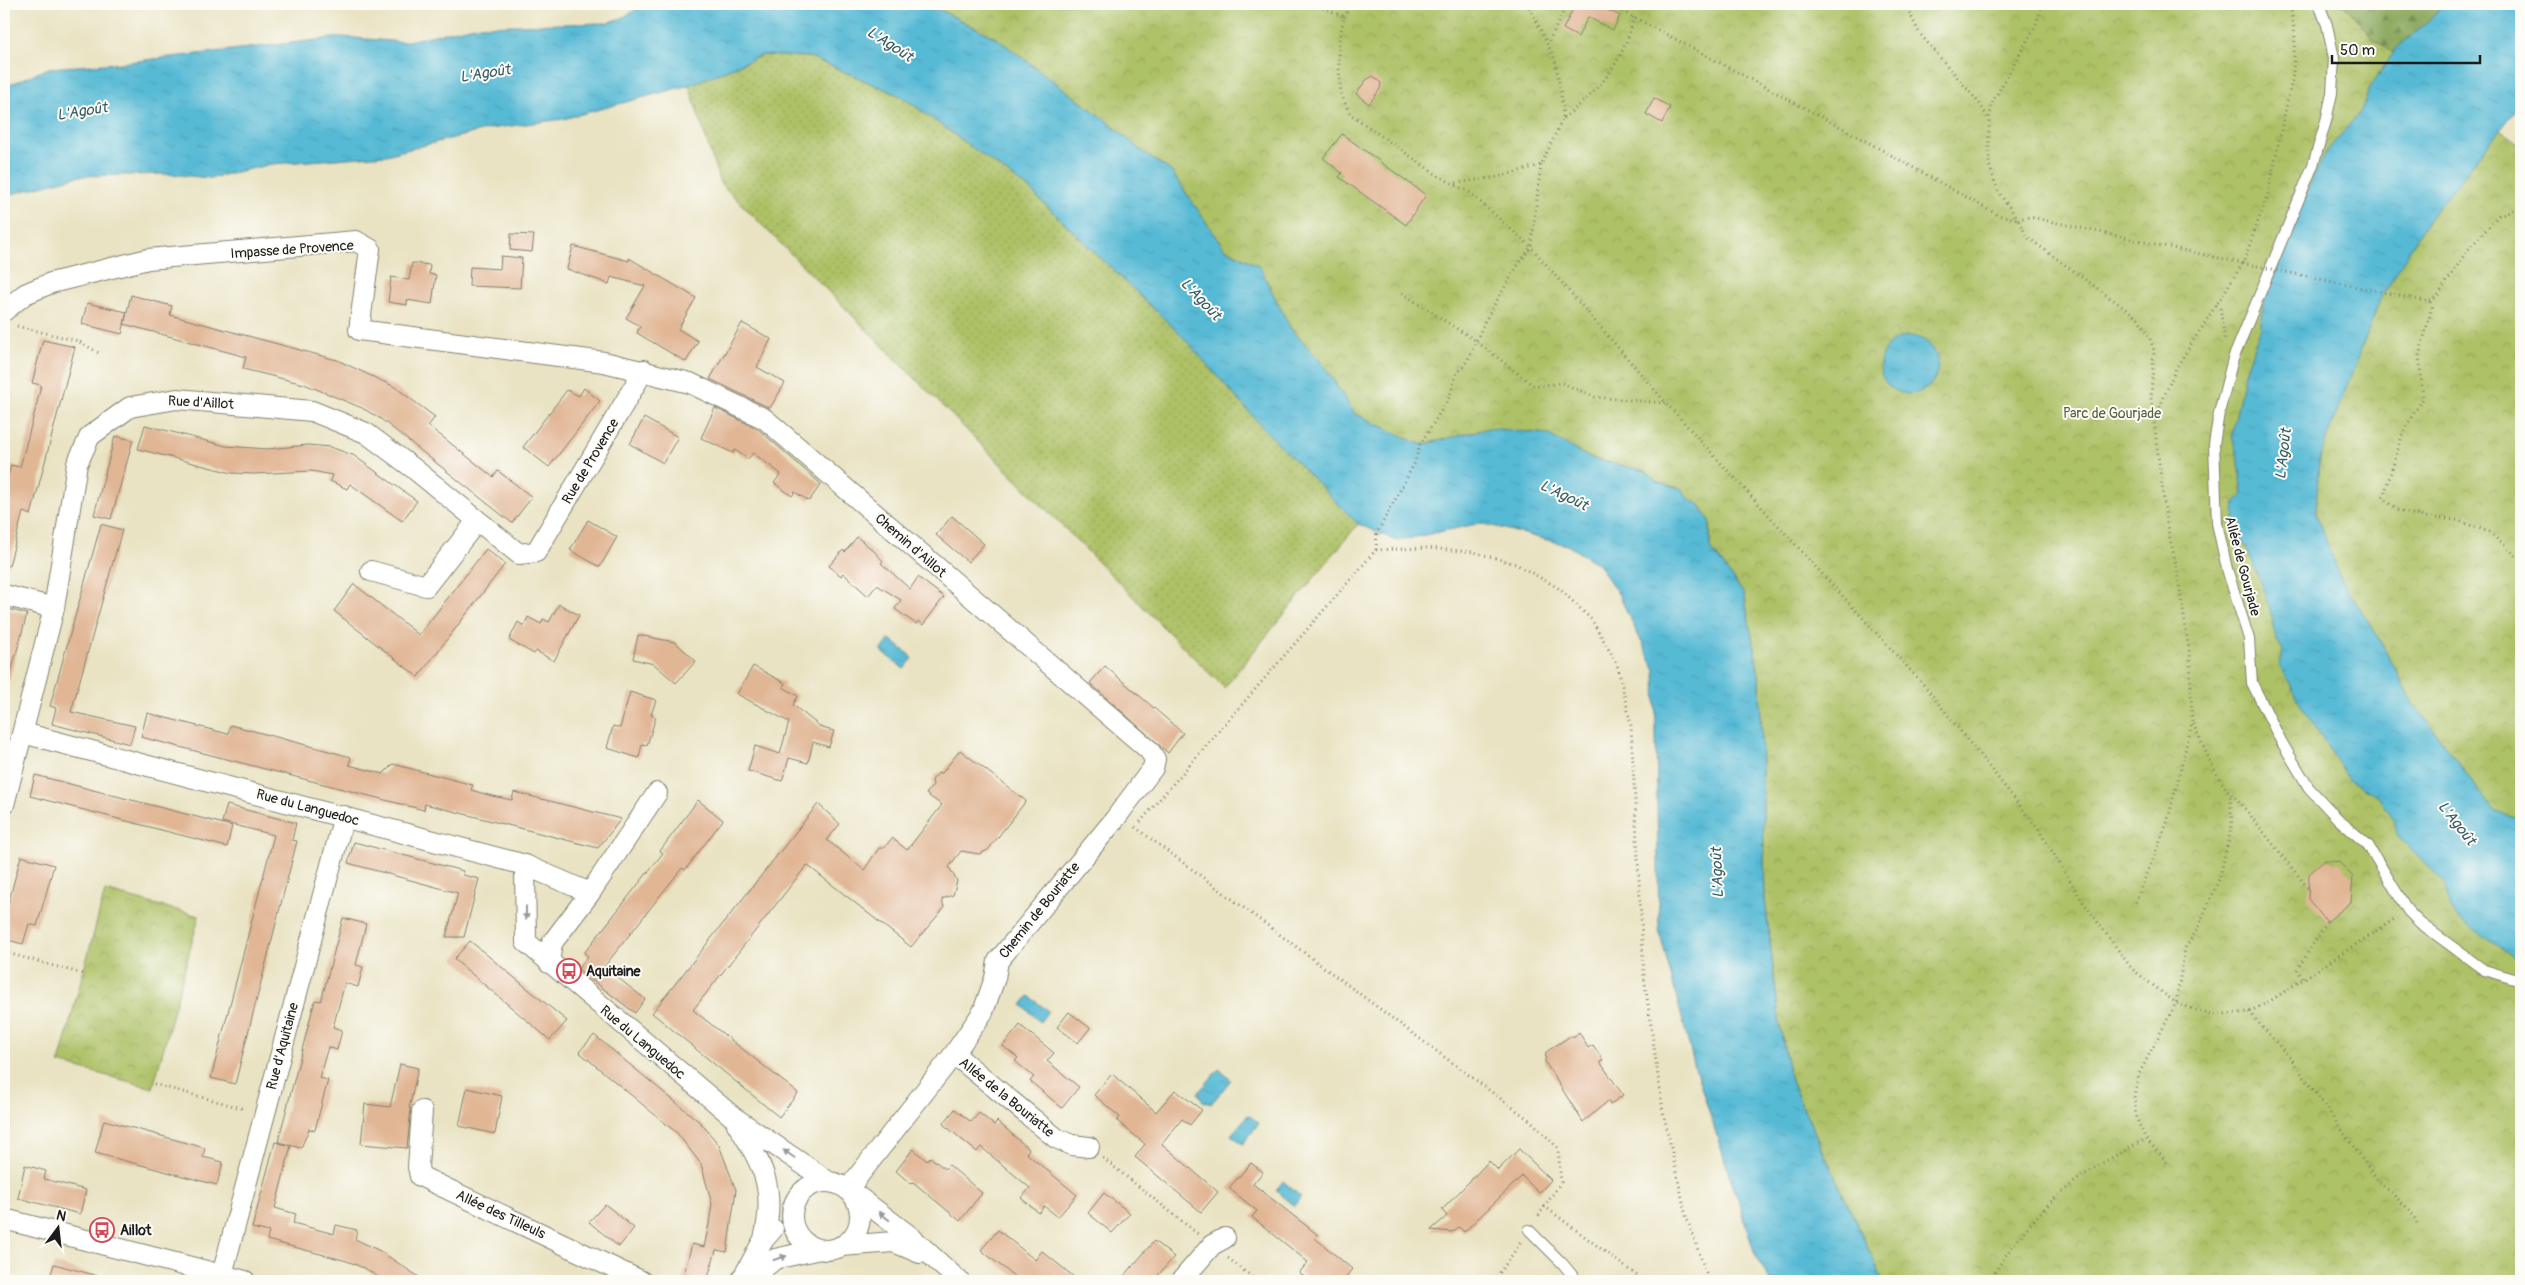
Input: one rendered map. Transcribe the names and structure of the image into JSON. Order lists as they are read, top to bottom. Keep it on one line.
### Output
{"streets":{"street":["Impasse de Provence","Rue d'Aillot","Rue de Provence","Chemin d'Aillot","Rue du Languedoc","Chemin de Bouriatte","Rue d'Aquitaine","Allée de la Bouriatte","Allée des Tilleuls"],"lane":["Allée de Gourjade"]},"crossings":[["Impasse de Provence","Rue de Provence"],["Impasse de Provence","Chemin d'Aillot"],["Rue d'Aillot","Rue de Provence"],["Rue d'Aillot","Rue du Languedoc"],["Rue de Provence","Chemin d'Aillot"],["Chemin d'Aillot","Chemin de Bouriatte"],["Rue du Languedoc","Chemin de Bouriatte"],["Rue du Languedoc","Rue d'Aquitaine"],["Chemin de Bouriatte","Allée de la Bouriatte"]],"water":["L'Agoût"],"parks":["Parc de Gourjade"],"places":{"bus stop":["Aquitaine","Aillot"]},"scale_bar":"50 m","north":"top"}
